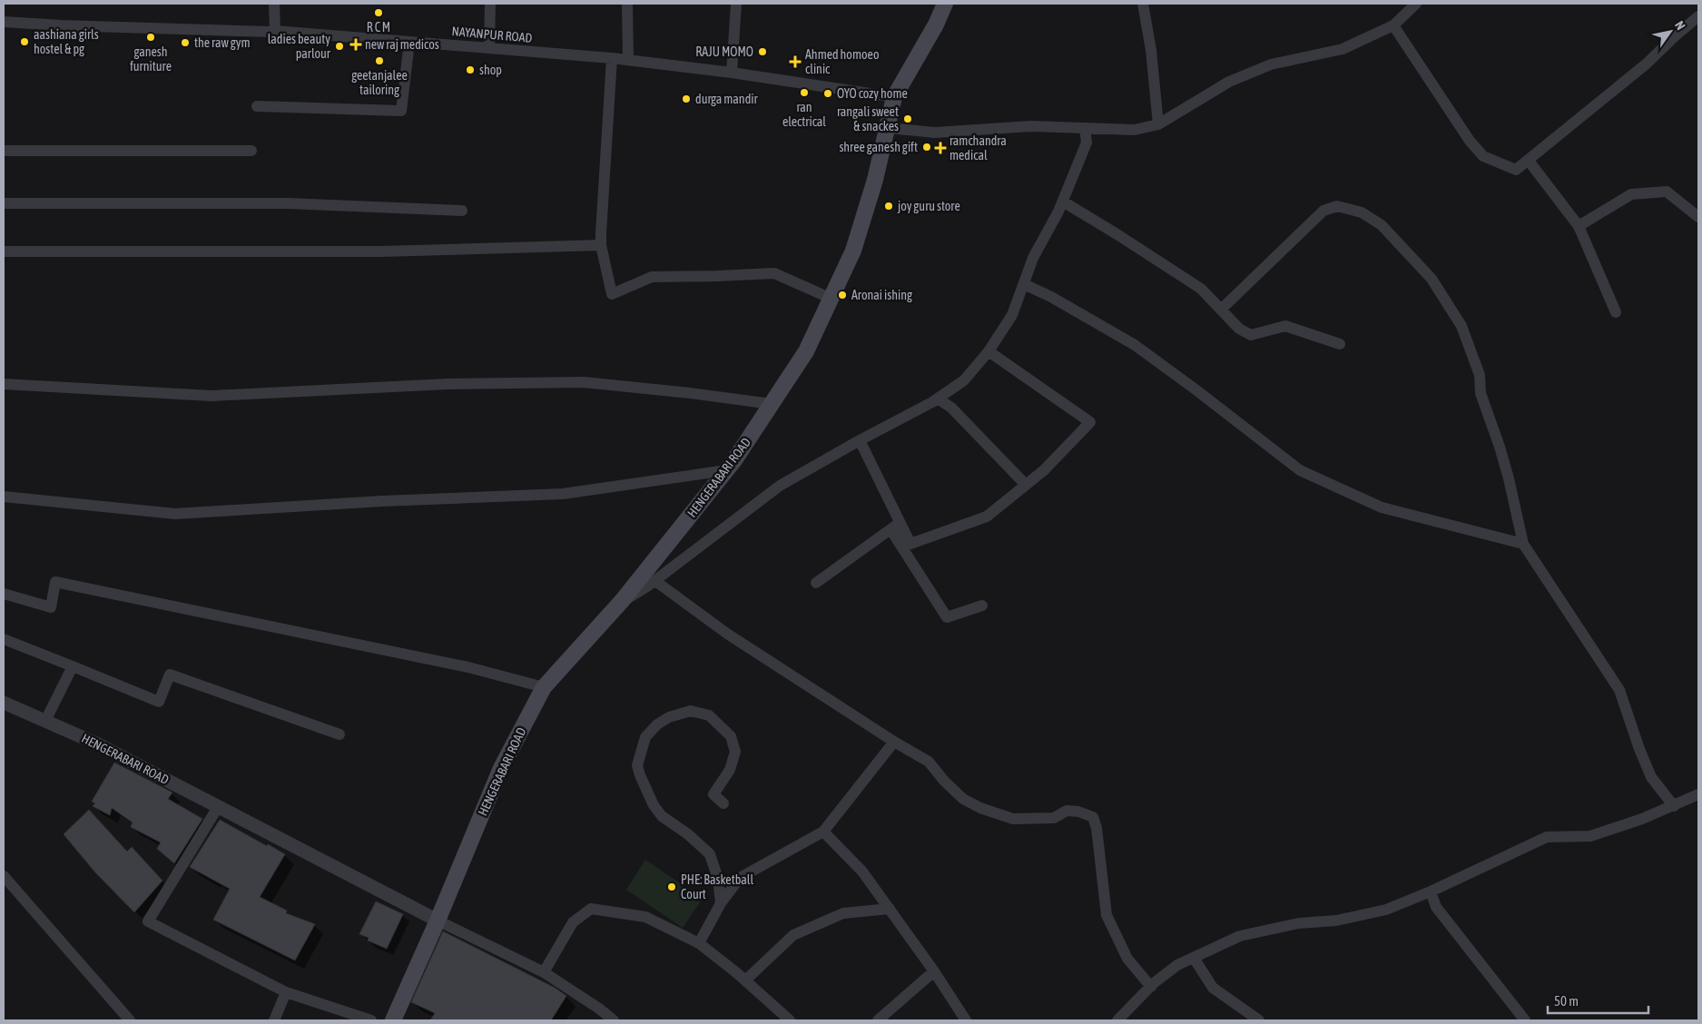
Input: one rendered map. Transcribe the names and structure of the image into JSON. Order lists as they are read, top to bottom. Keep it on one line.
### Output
{"streets":{"main road":["HENGERABARI ROAD"],"street":["NAYANPUR ROAD"]},"crossings":[["NAYANPUR ROAD","HENGERABARI ROAD"]],"places":{"other":["R C M","ganesh furniture","aashiana girls hostel & pg","the raw gym","ladies beauty parlour","RAJU MOMO","geetanjalee tailoring","shop","ran electrical","OYO cozy home","durga mandir","rangali sweet & snackes","shree ganesh gift","joy guru store","Aronai ishing","PHE: Basketball Court"],"health":["new raj medicos","Ahmed homoeo clinic","ramchandra medical"]},"scale_bar":"50 m","north":"top right"}
